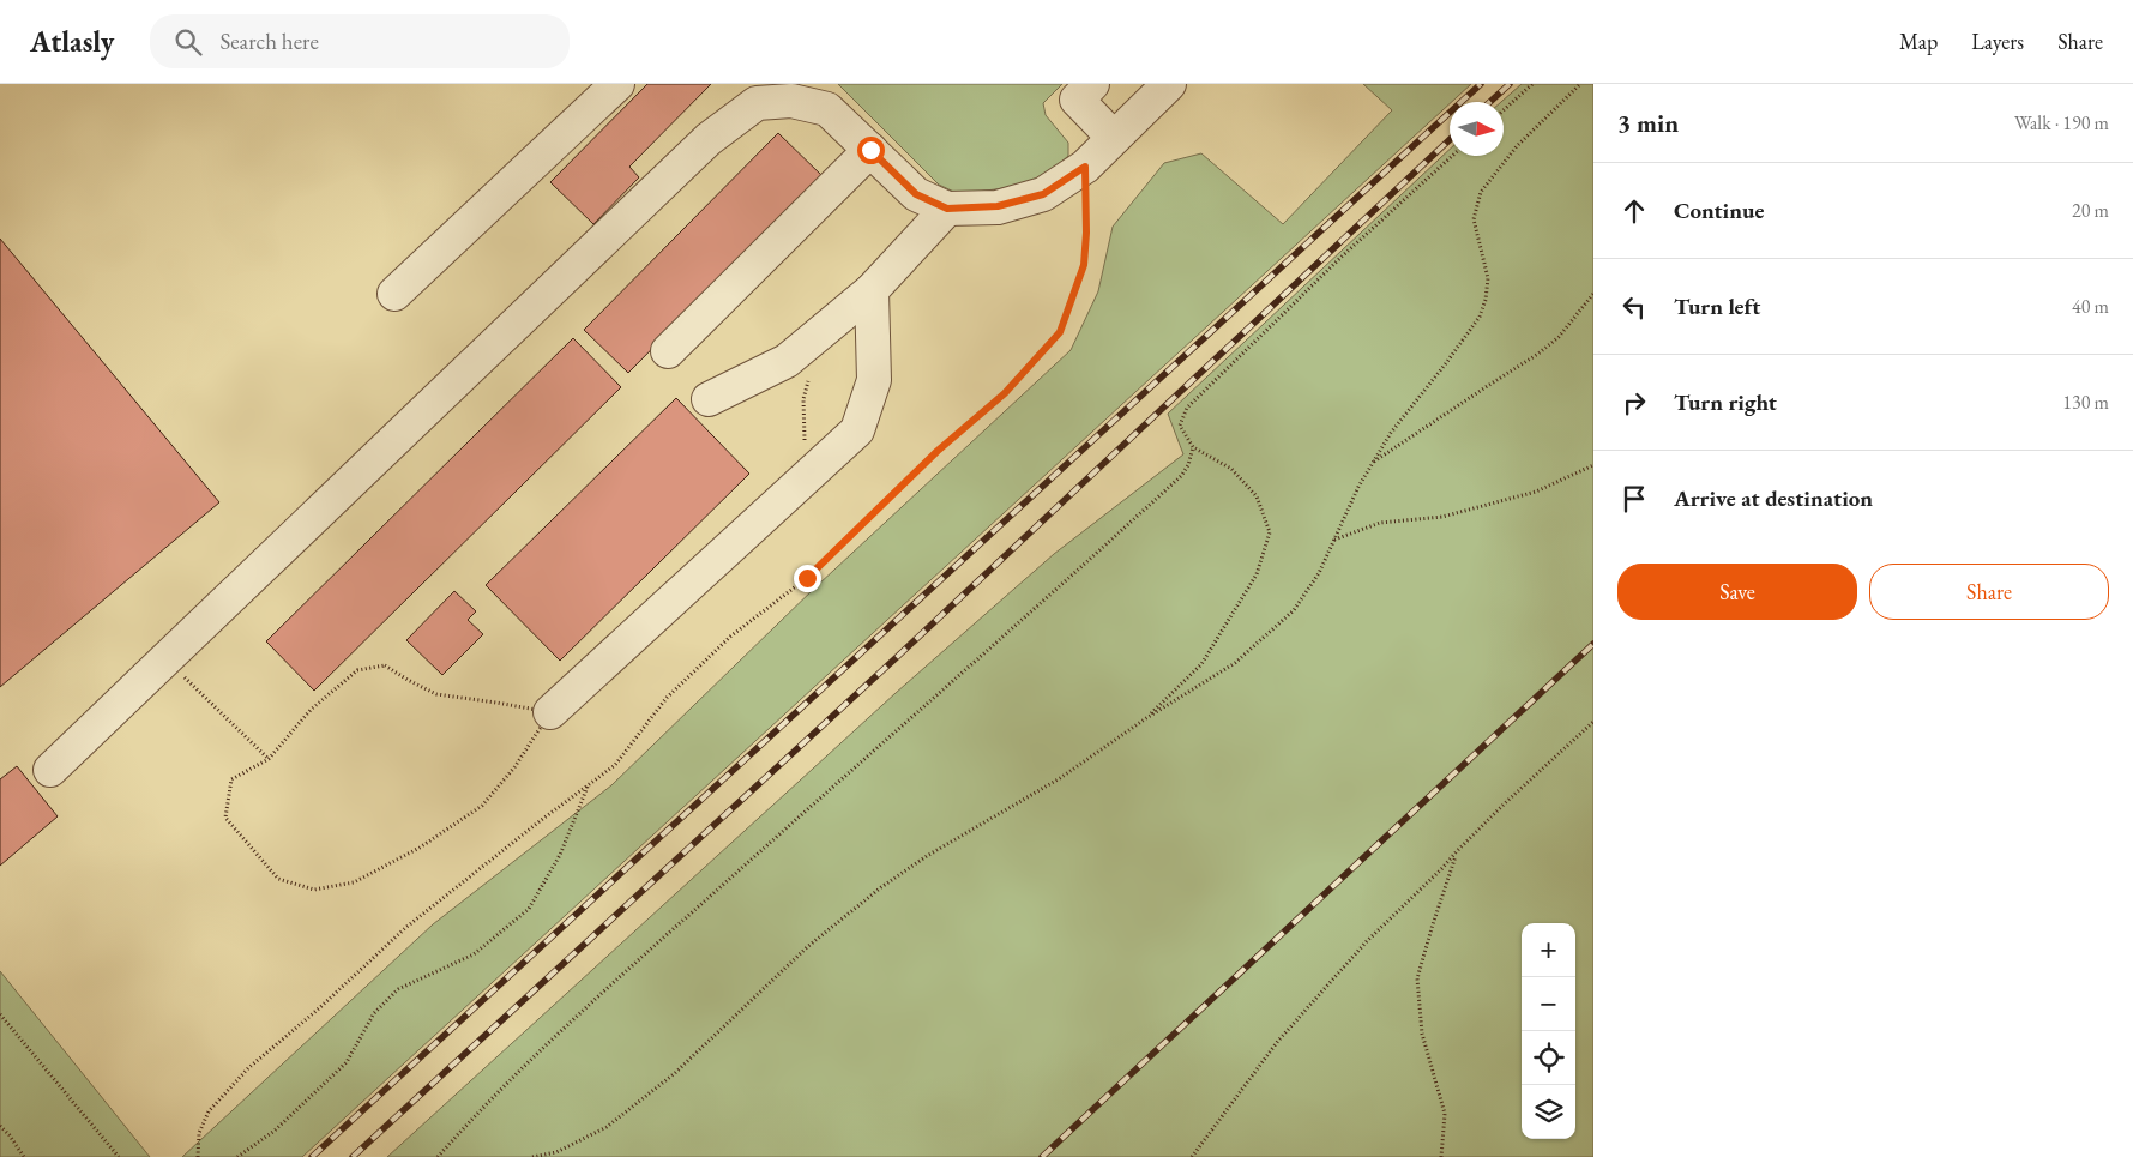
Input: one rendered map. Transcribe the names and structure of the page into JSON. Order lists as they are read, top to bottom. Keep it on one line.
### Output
{"north":"right","page":{"header":"Atlasly","search":"Search here","nav":["Map","Layers","Share"],"heading":["3 min","Walk · 190 m"],"list":[["Continue","20 m"],["Turn left","40 m"],["Turn right","130 m"],"Arrive at destination"],"buttons":["Save","Share"],"map_buttons":["+","−"]}}
